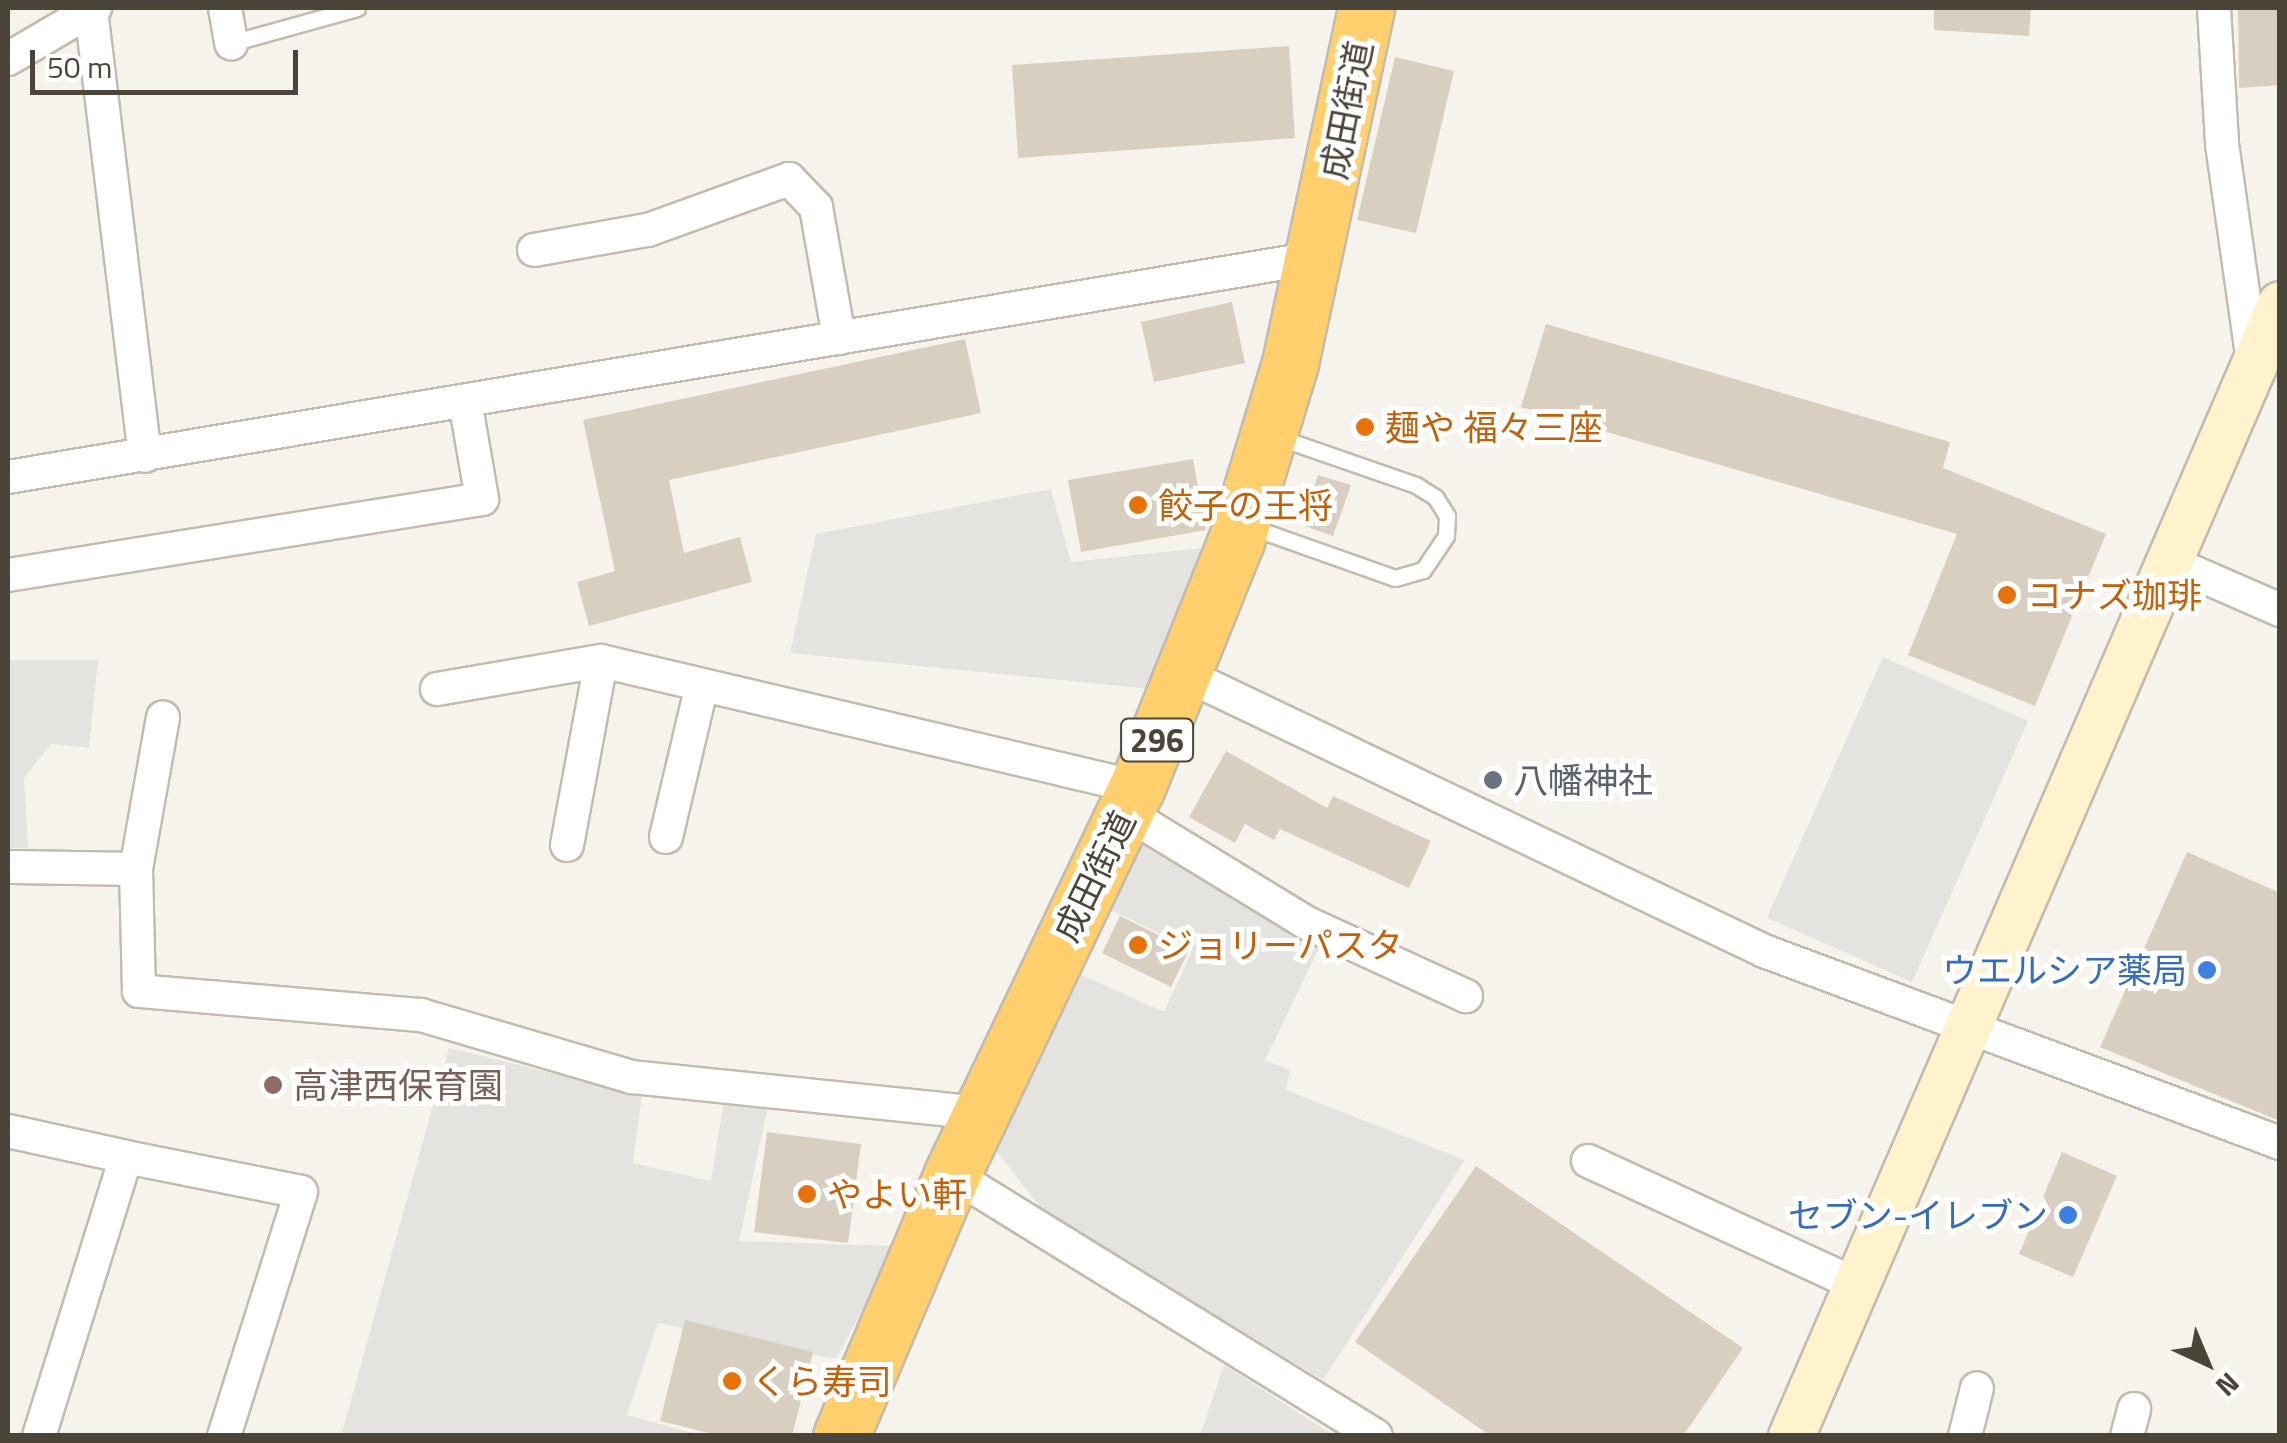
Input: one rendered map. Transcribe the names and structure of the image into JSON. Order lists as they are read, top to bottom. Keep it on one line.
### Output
{"streets":{"highway":["成田街道","296"]},"places":["麺や 福々三座","餃子の王将","コナズ珈琲","八幡神社","ジョリーパスタ","ウエルシア薬局","高津西保育園","やよい軒","セブン-イレブン","くら寿司"],"scale_bar":"50 m","north":"bottom right"}
